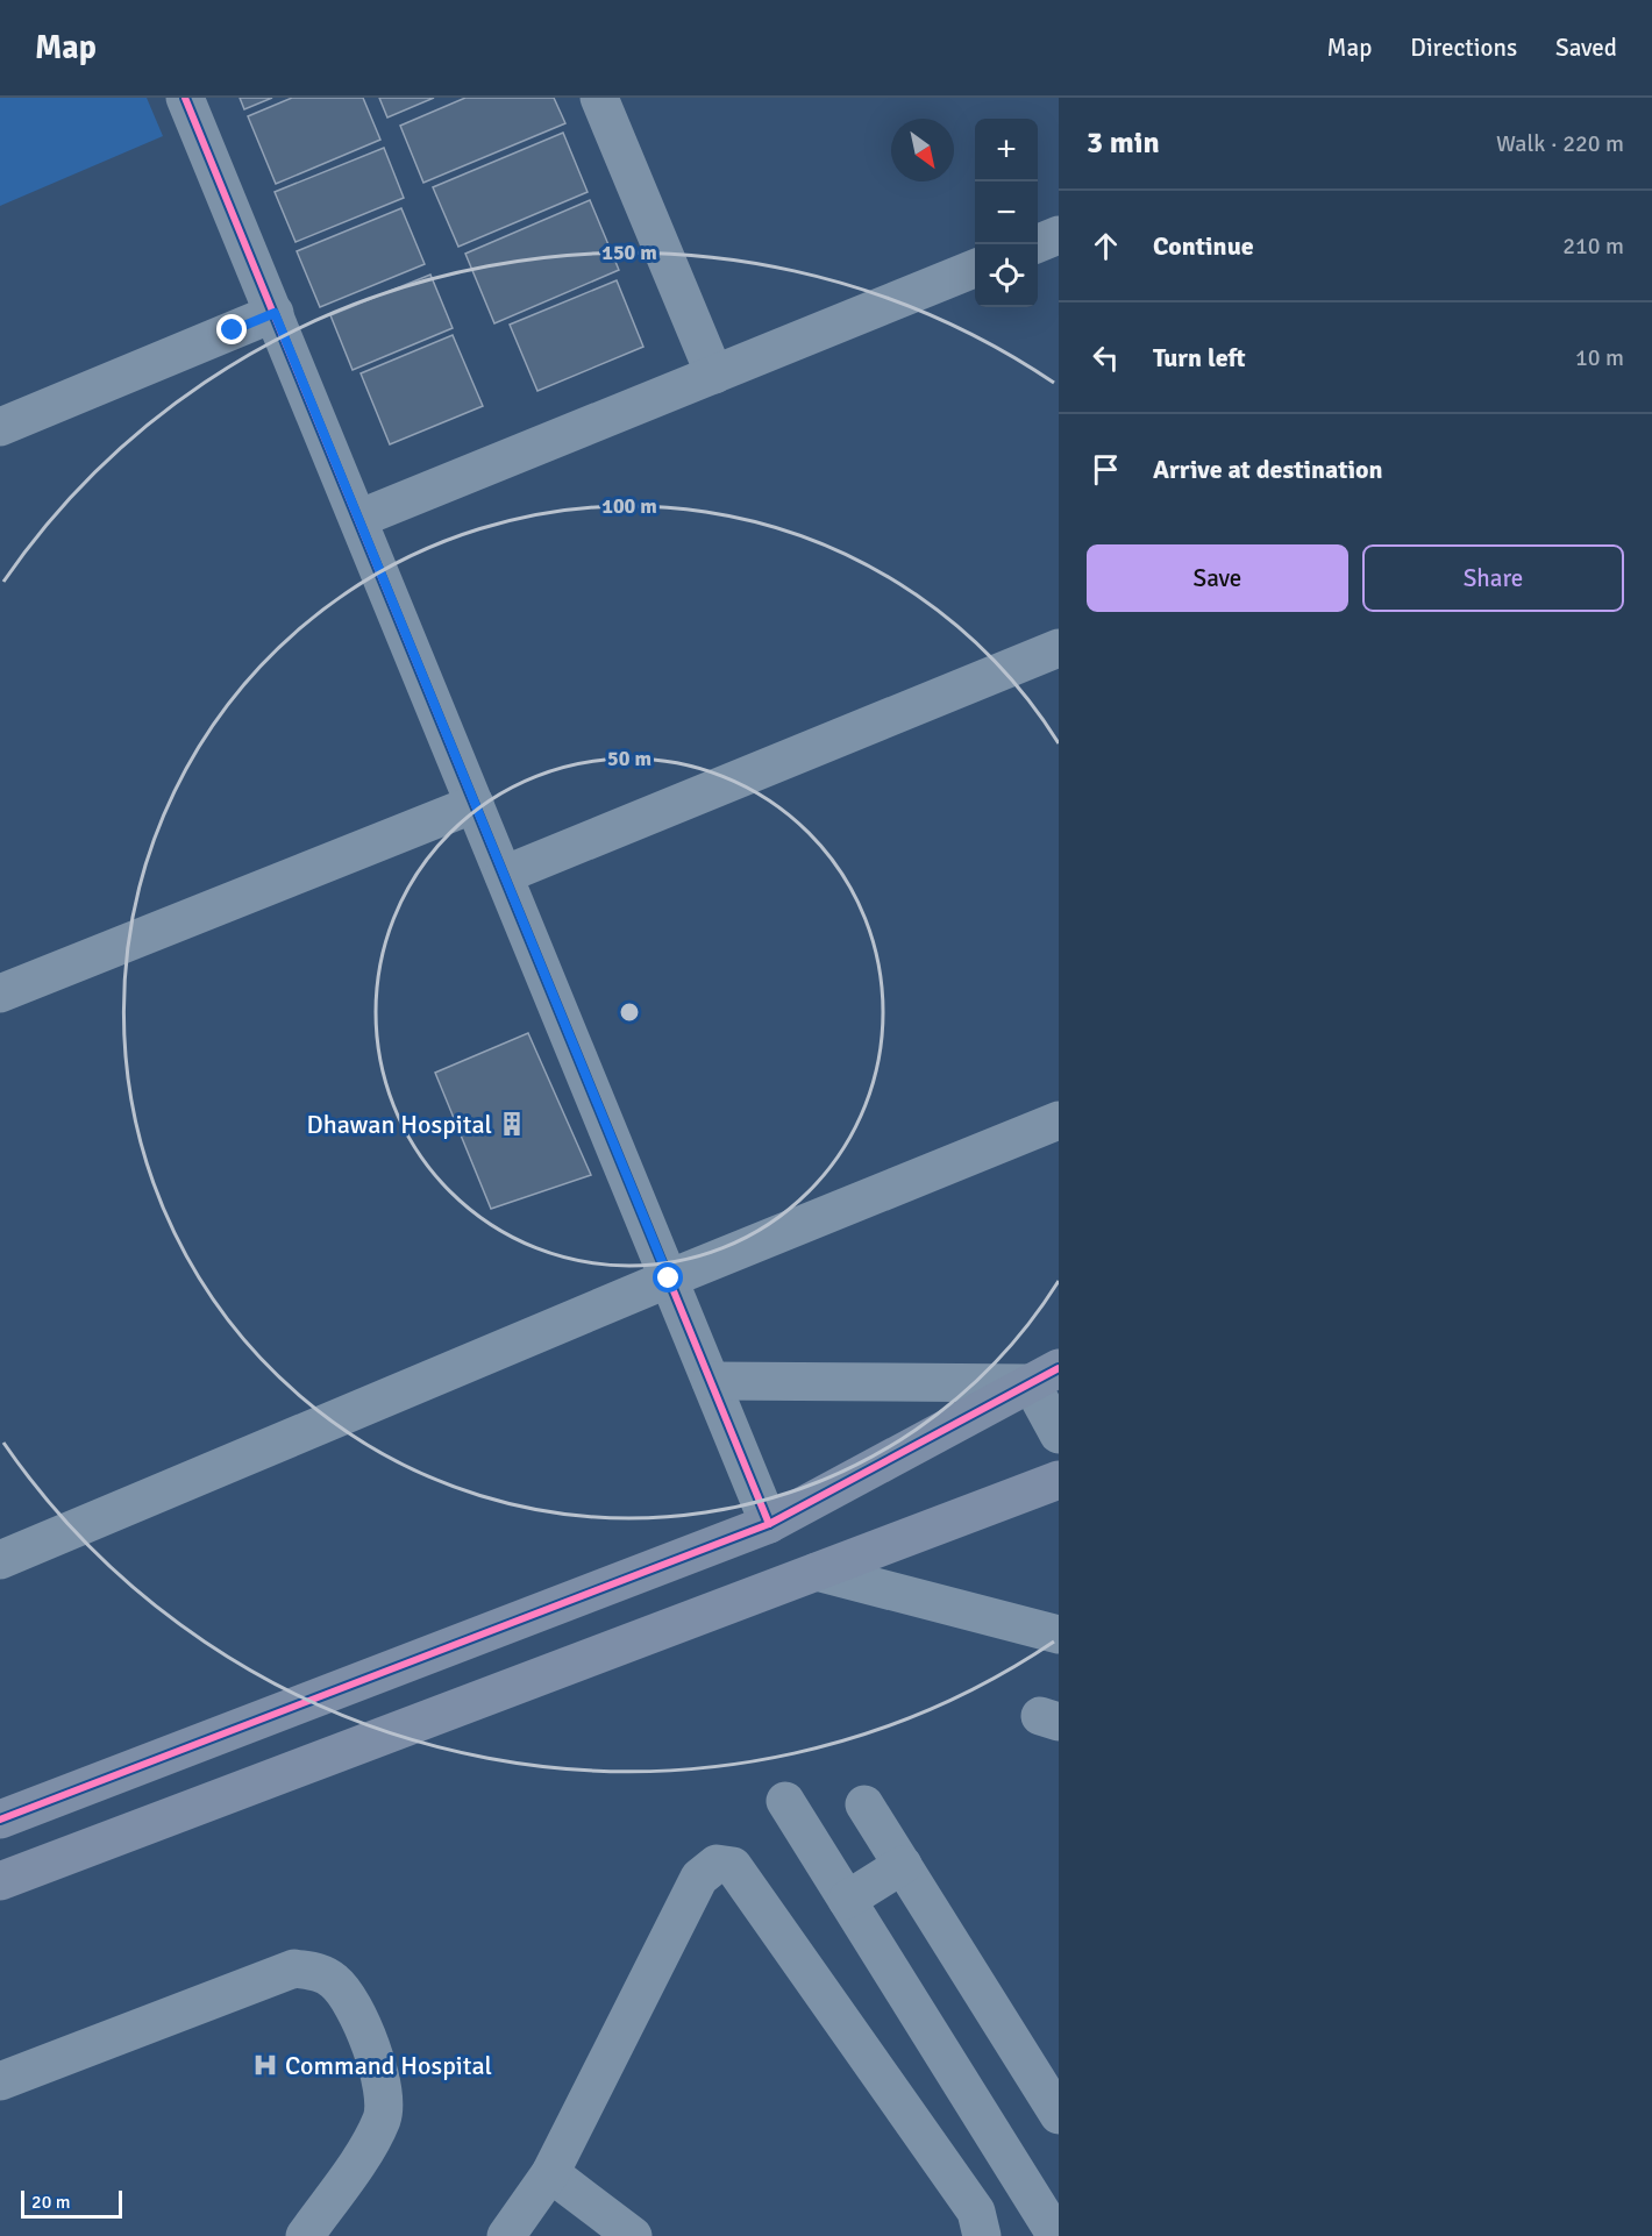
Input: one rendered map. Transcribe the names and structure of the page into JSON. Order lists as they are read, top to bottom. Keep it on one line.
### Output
{"places":{"building":["Dhawan Hospital"],"hospital":["Command Hospital"]},"scale_bar":"20 m","north":"bottom right","page":{"header":"Map","nav":["Map","Directions","Saved"],"heading":["3 min","Walk · 220 m"],"map_buttons":["+","−"],"list":[["Continue","210 m"],["Turn left","10 m"],"Arrive at destination"],"buttons":["Save","Share"],"scale":"20 m"},"rings":["150 m","100 m","50 m"]}
